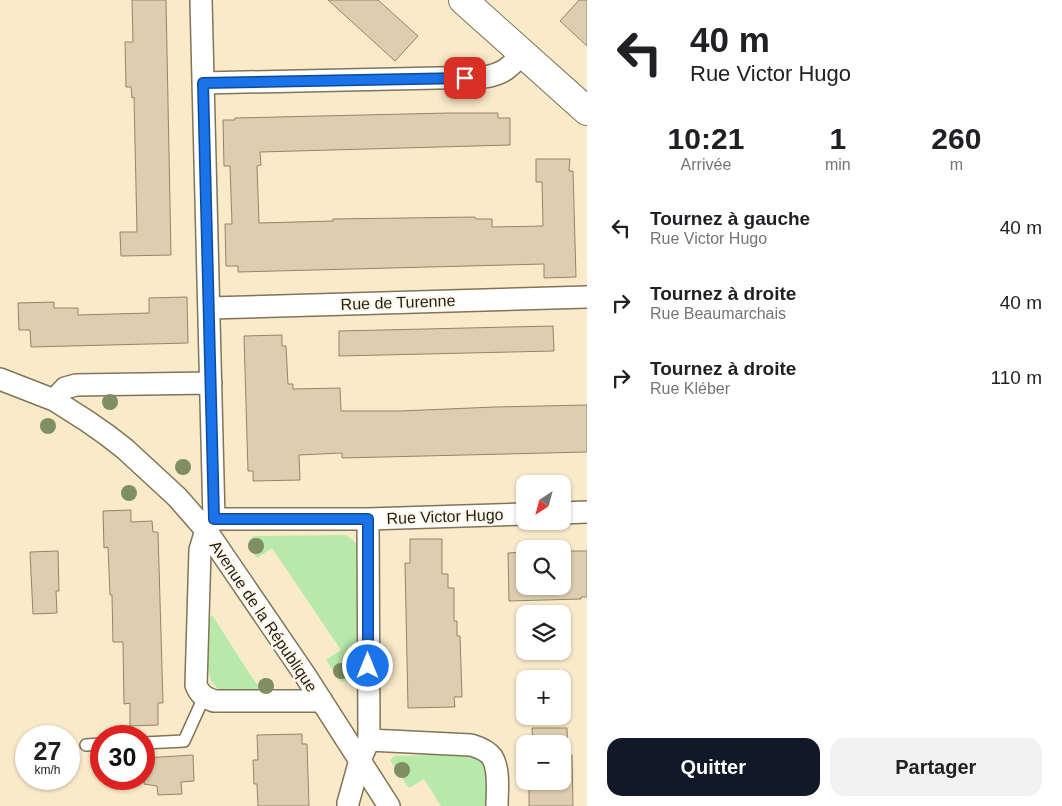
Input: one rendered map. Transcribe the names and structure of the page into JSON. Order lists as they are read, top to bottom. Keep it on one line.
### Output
{"streets":{"street":["Rue de Turenne","Rue Victor Hugo","Avenue de la République"]},"crossings":[["Rue Victor Hugo","Avenue de la République"]],"north":"bottom left","page":{"turn":["40 m","Rue Victor Hugo"],"eta":["10:21","Arrivée","1","min","260","m"],"list":[{"name":"Tournez à gauche","note":"Rue Victor Hugo","value":"40 m"},{"name":"Tournez à droite","note":"Rue Beaumarchais","value":"40 m"},{"name":"Tournez à droite","note":"Rue Kléber","value":"110 m"}],"map_buttons":["+","−"],"speed":"27 km/h","limit":"30","buttons":["Quitter","Partager"]}}
